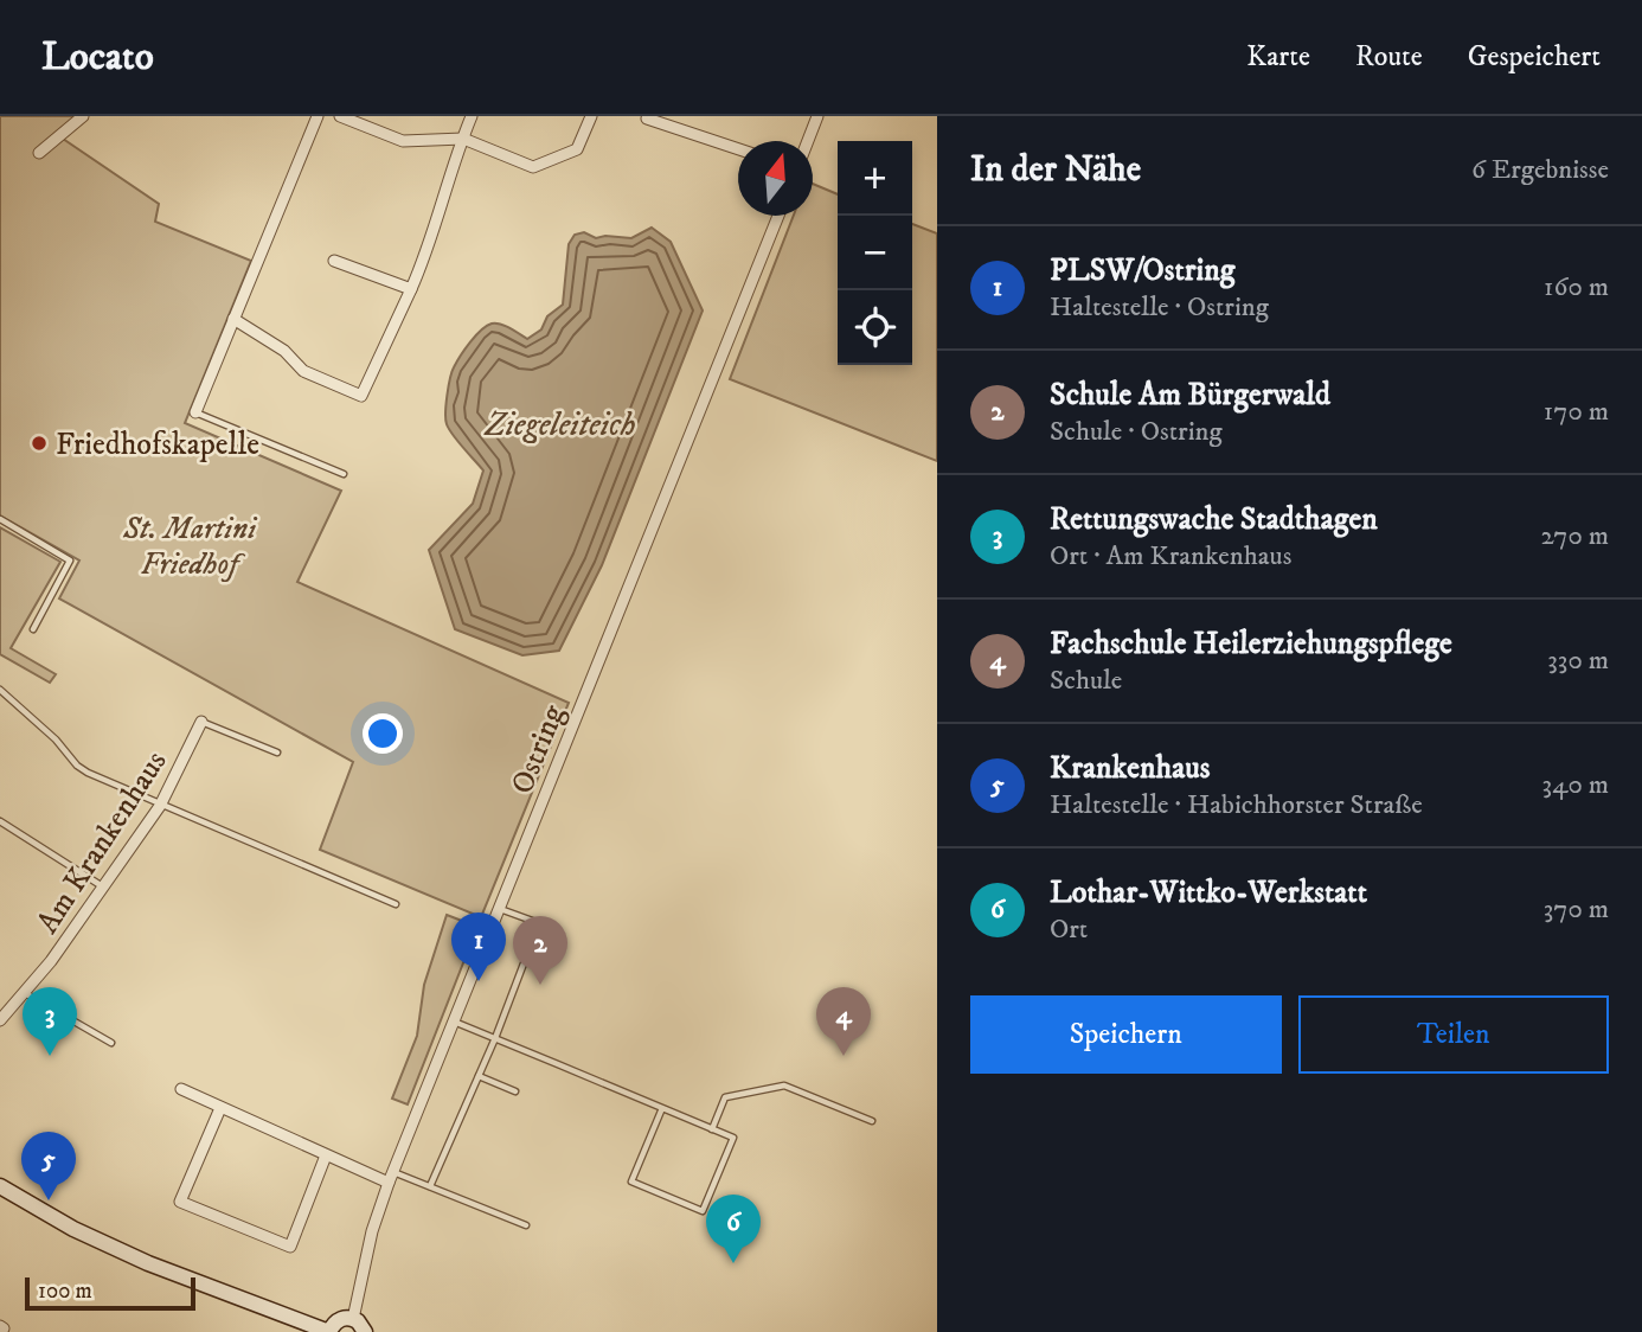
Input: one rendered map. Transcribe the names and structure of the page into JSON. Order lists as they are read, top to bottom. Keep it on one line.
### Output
{"streets":{"street":["Ostring","Am Krankenhaus"]},"water":["Ziegeleiteich"],"parks":["St. Martini Friedhof"],"places":["Friedhofskapelle"],"scale_bar":"100 m","north":"top","page":{"header":"Locato","nav":["Karte","Route","Gespeichert"],"heading":["In der Nähe","6 Ergebnisse"],"map_buttons":["+","−"],"list":[{"mark":"1","name":"PLSW/Ostring","note":"Haltestelle · Ostring","value":"160 m"},{"mark":"2","name":"Schule Am Bürgerwald","note":"Schule · Ostring","value":"170 m"},{"mark":"3","name":"Rettungswache Stadthagen","note":"Ort · Am Krankenhaus","value":"270 m"},{"mark":"4","name":"Fachschule Heilerziehungspflege","note":"Schule","value":"330 m"},{"mark":"5","name":"Krankenhaus","note":"Haltestelle · Habichhorster Straße","value":"340 m"},{"mark":"6","name":"Lothar-Wittko-Werkstatt","note":"Ort","value":"370 m"}],"pins":["1","2","3","4","5","6"],"buttons":["Speichern","Teilen"],"scale":"100 m"}}
